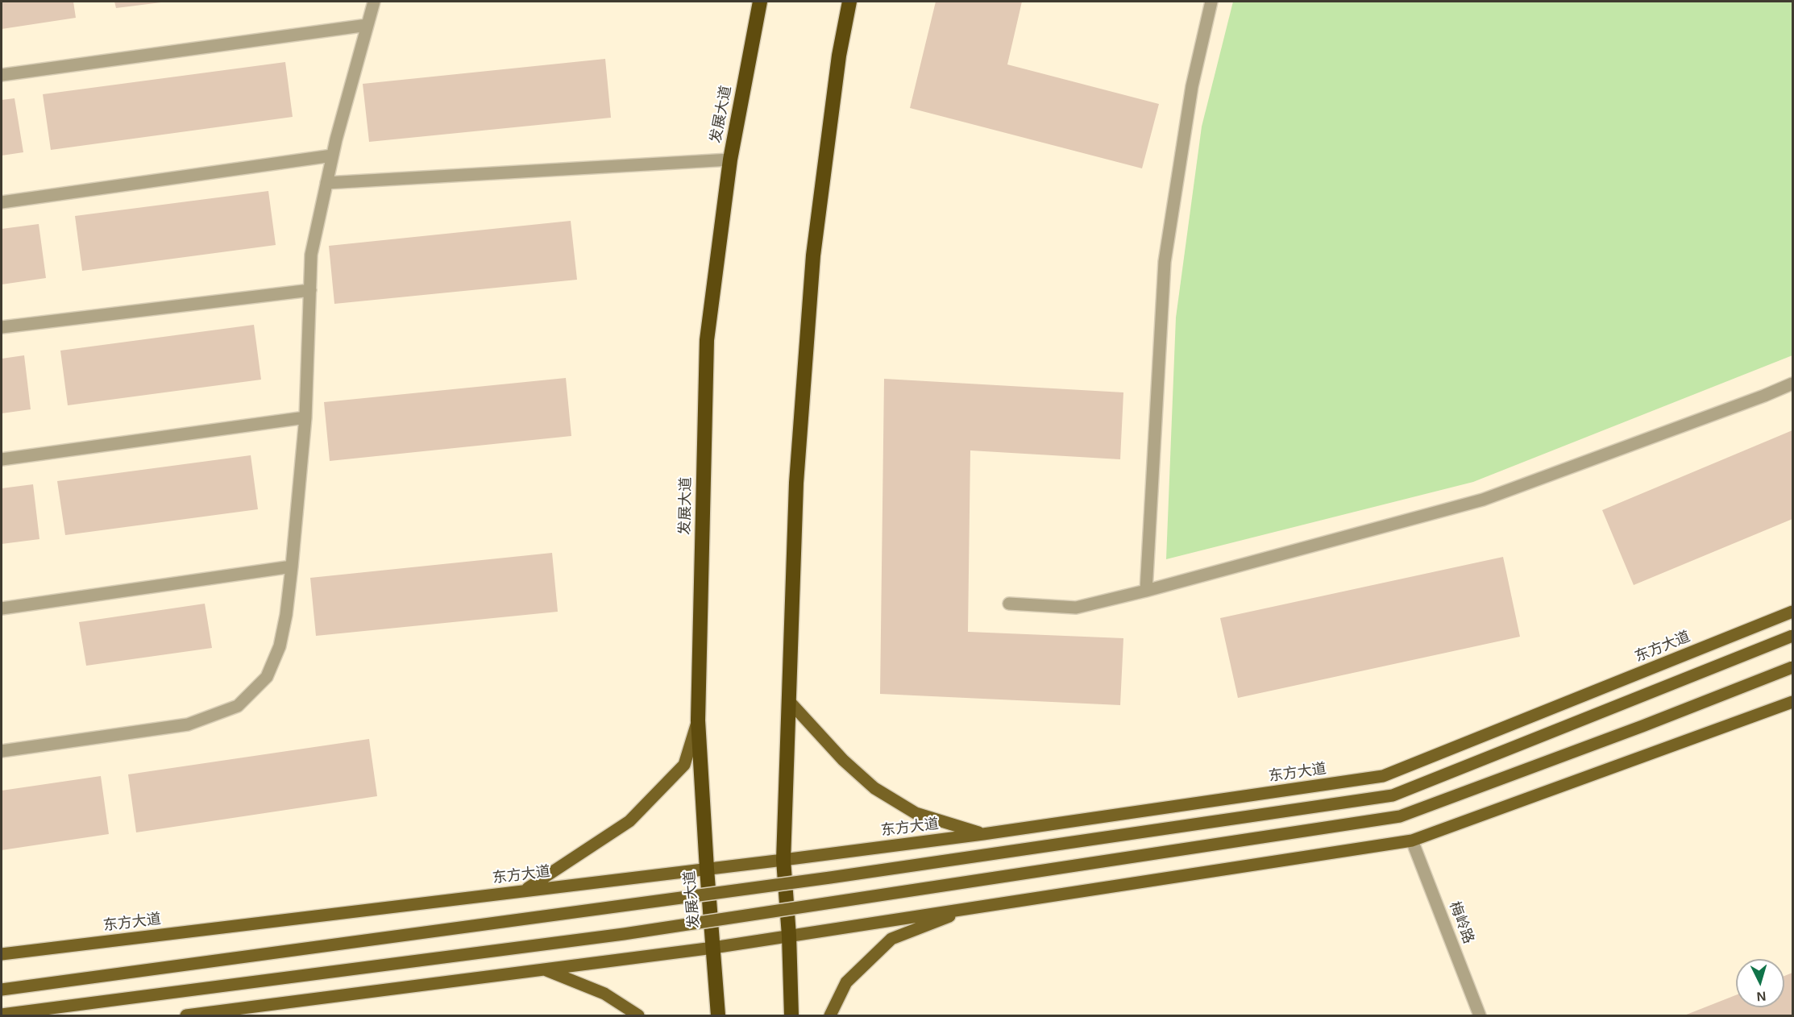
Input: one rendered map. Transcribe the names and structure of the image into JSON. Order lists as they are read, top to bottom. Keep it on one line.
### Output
{"streets":{"highway":["发展大道"],"main road":["东方大道"],"street":["梅岭路"]},"crossings":[["发展大道","东方大道"]],"north":"bottom"}
